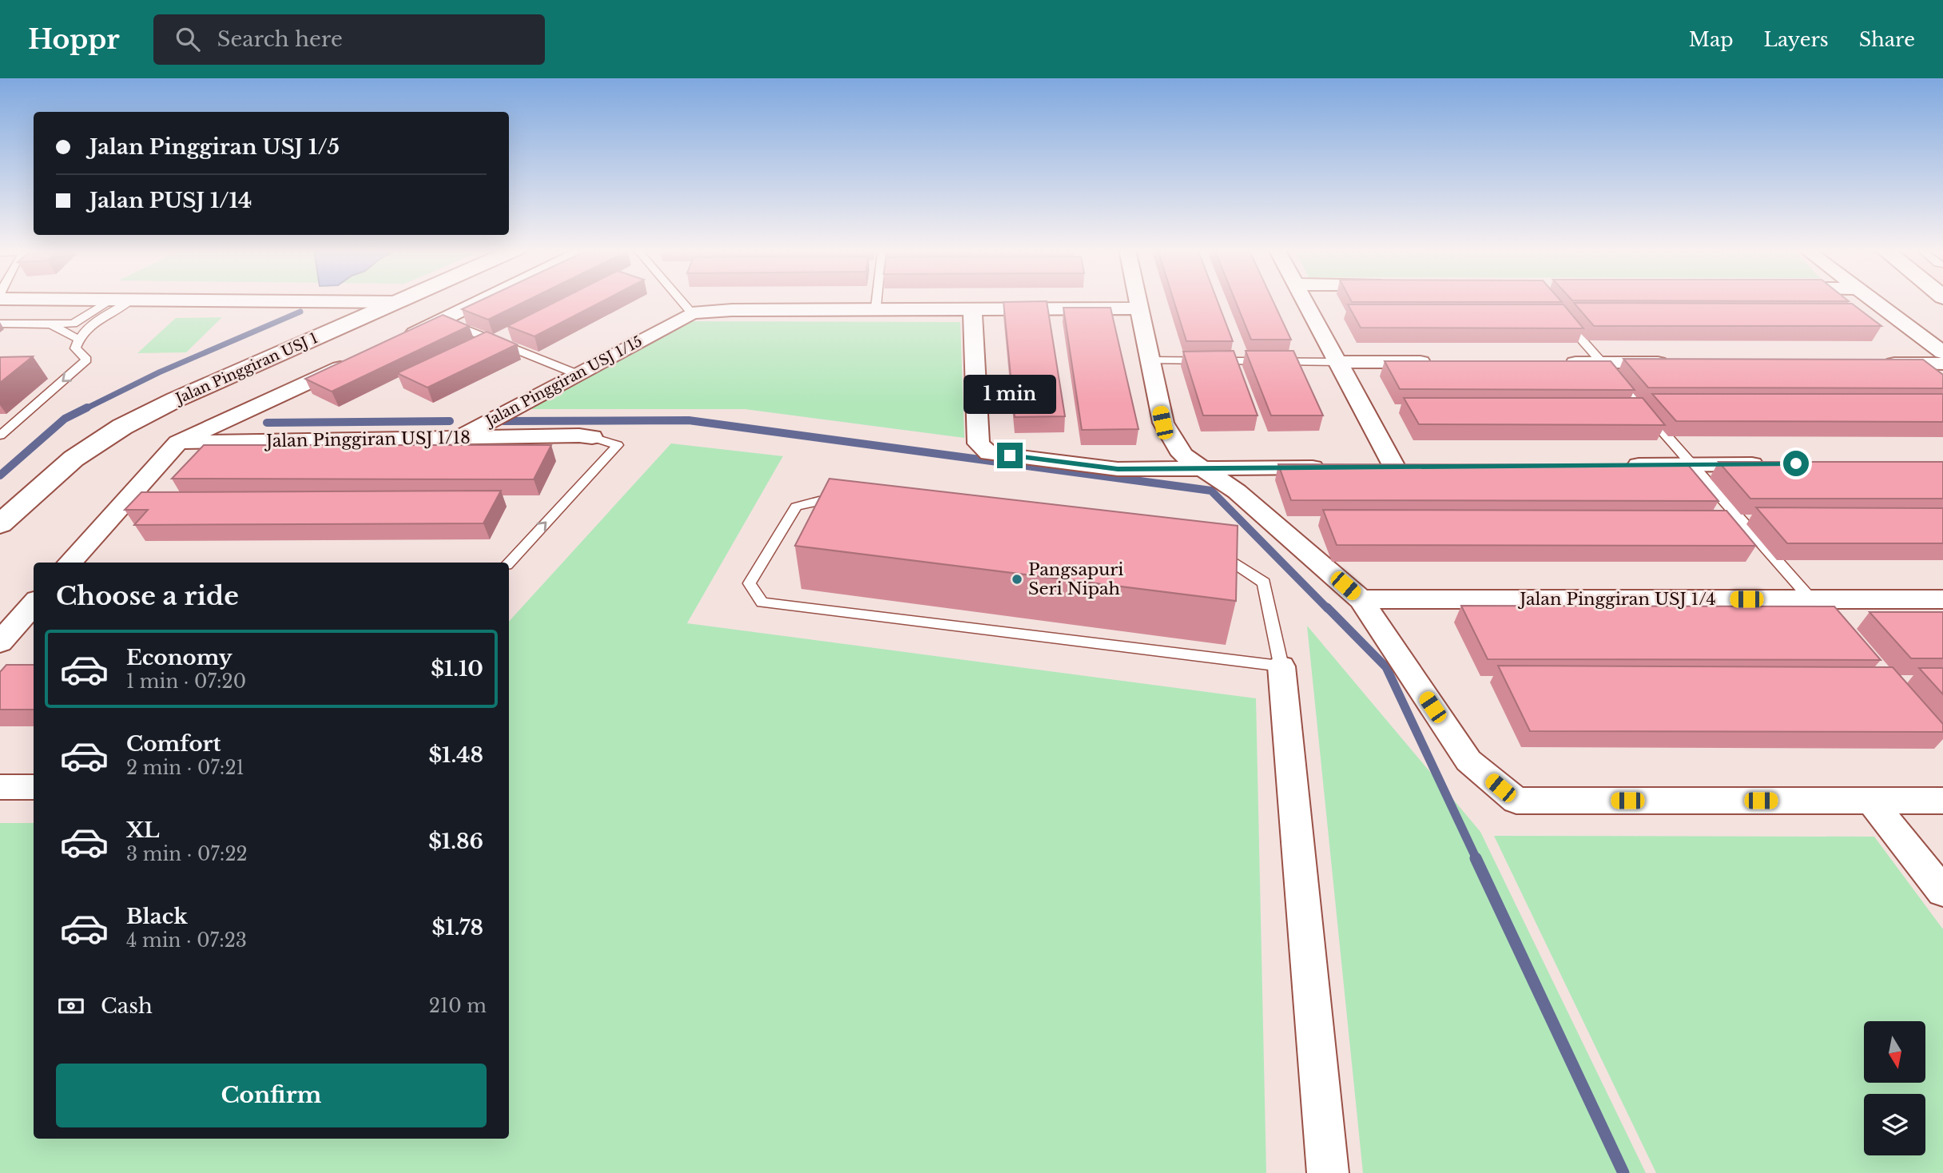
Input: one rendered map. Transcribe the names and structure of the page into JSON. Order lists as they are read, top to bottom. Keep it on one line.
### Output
{"streets":{"street":["Jalan Pinggiran USJ 1","Jalan Pinggiran USJ 1/15","Jalan Pinggiran USJ 1/18","Jalan Pinggiran USJ 1/4"]},"crossings":[["Jalan Pinggiran USJ 1/15","Jalan Pinggiran USJ 1/18"]],"places":["Pangsapuri Seri Nipah"],"north":"bottom","page":{"header":"Hoppr","search":"Search here","nav":["Map","Layers","Share"],"banner":["Jalan Pinggiran USJ 1/5","Jalan PUSJ 1/14"],"bubble":"1 min","heading":"Choose a ride","list":[{"name":"Economy","note":"1 min · 07:20","value":"$1.10"},{"name":"Comfort","note":"2 min · 07:21","value":"$1.48"},{"name":"XL","note":"3 min · 07:22","value":"$1.86"},{"name":"Black","note":"4 min · 07:23","value":"$1.78"}],"pay":["Cash","210 m"],"buttons":"Confirm"}}
